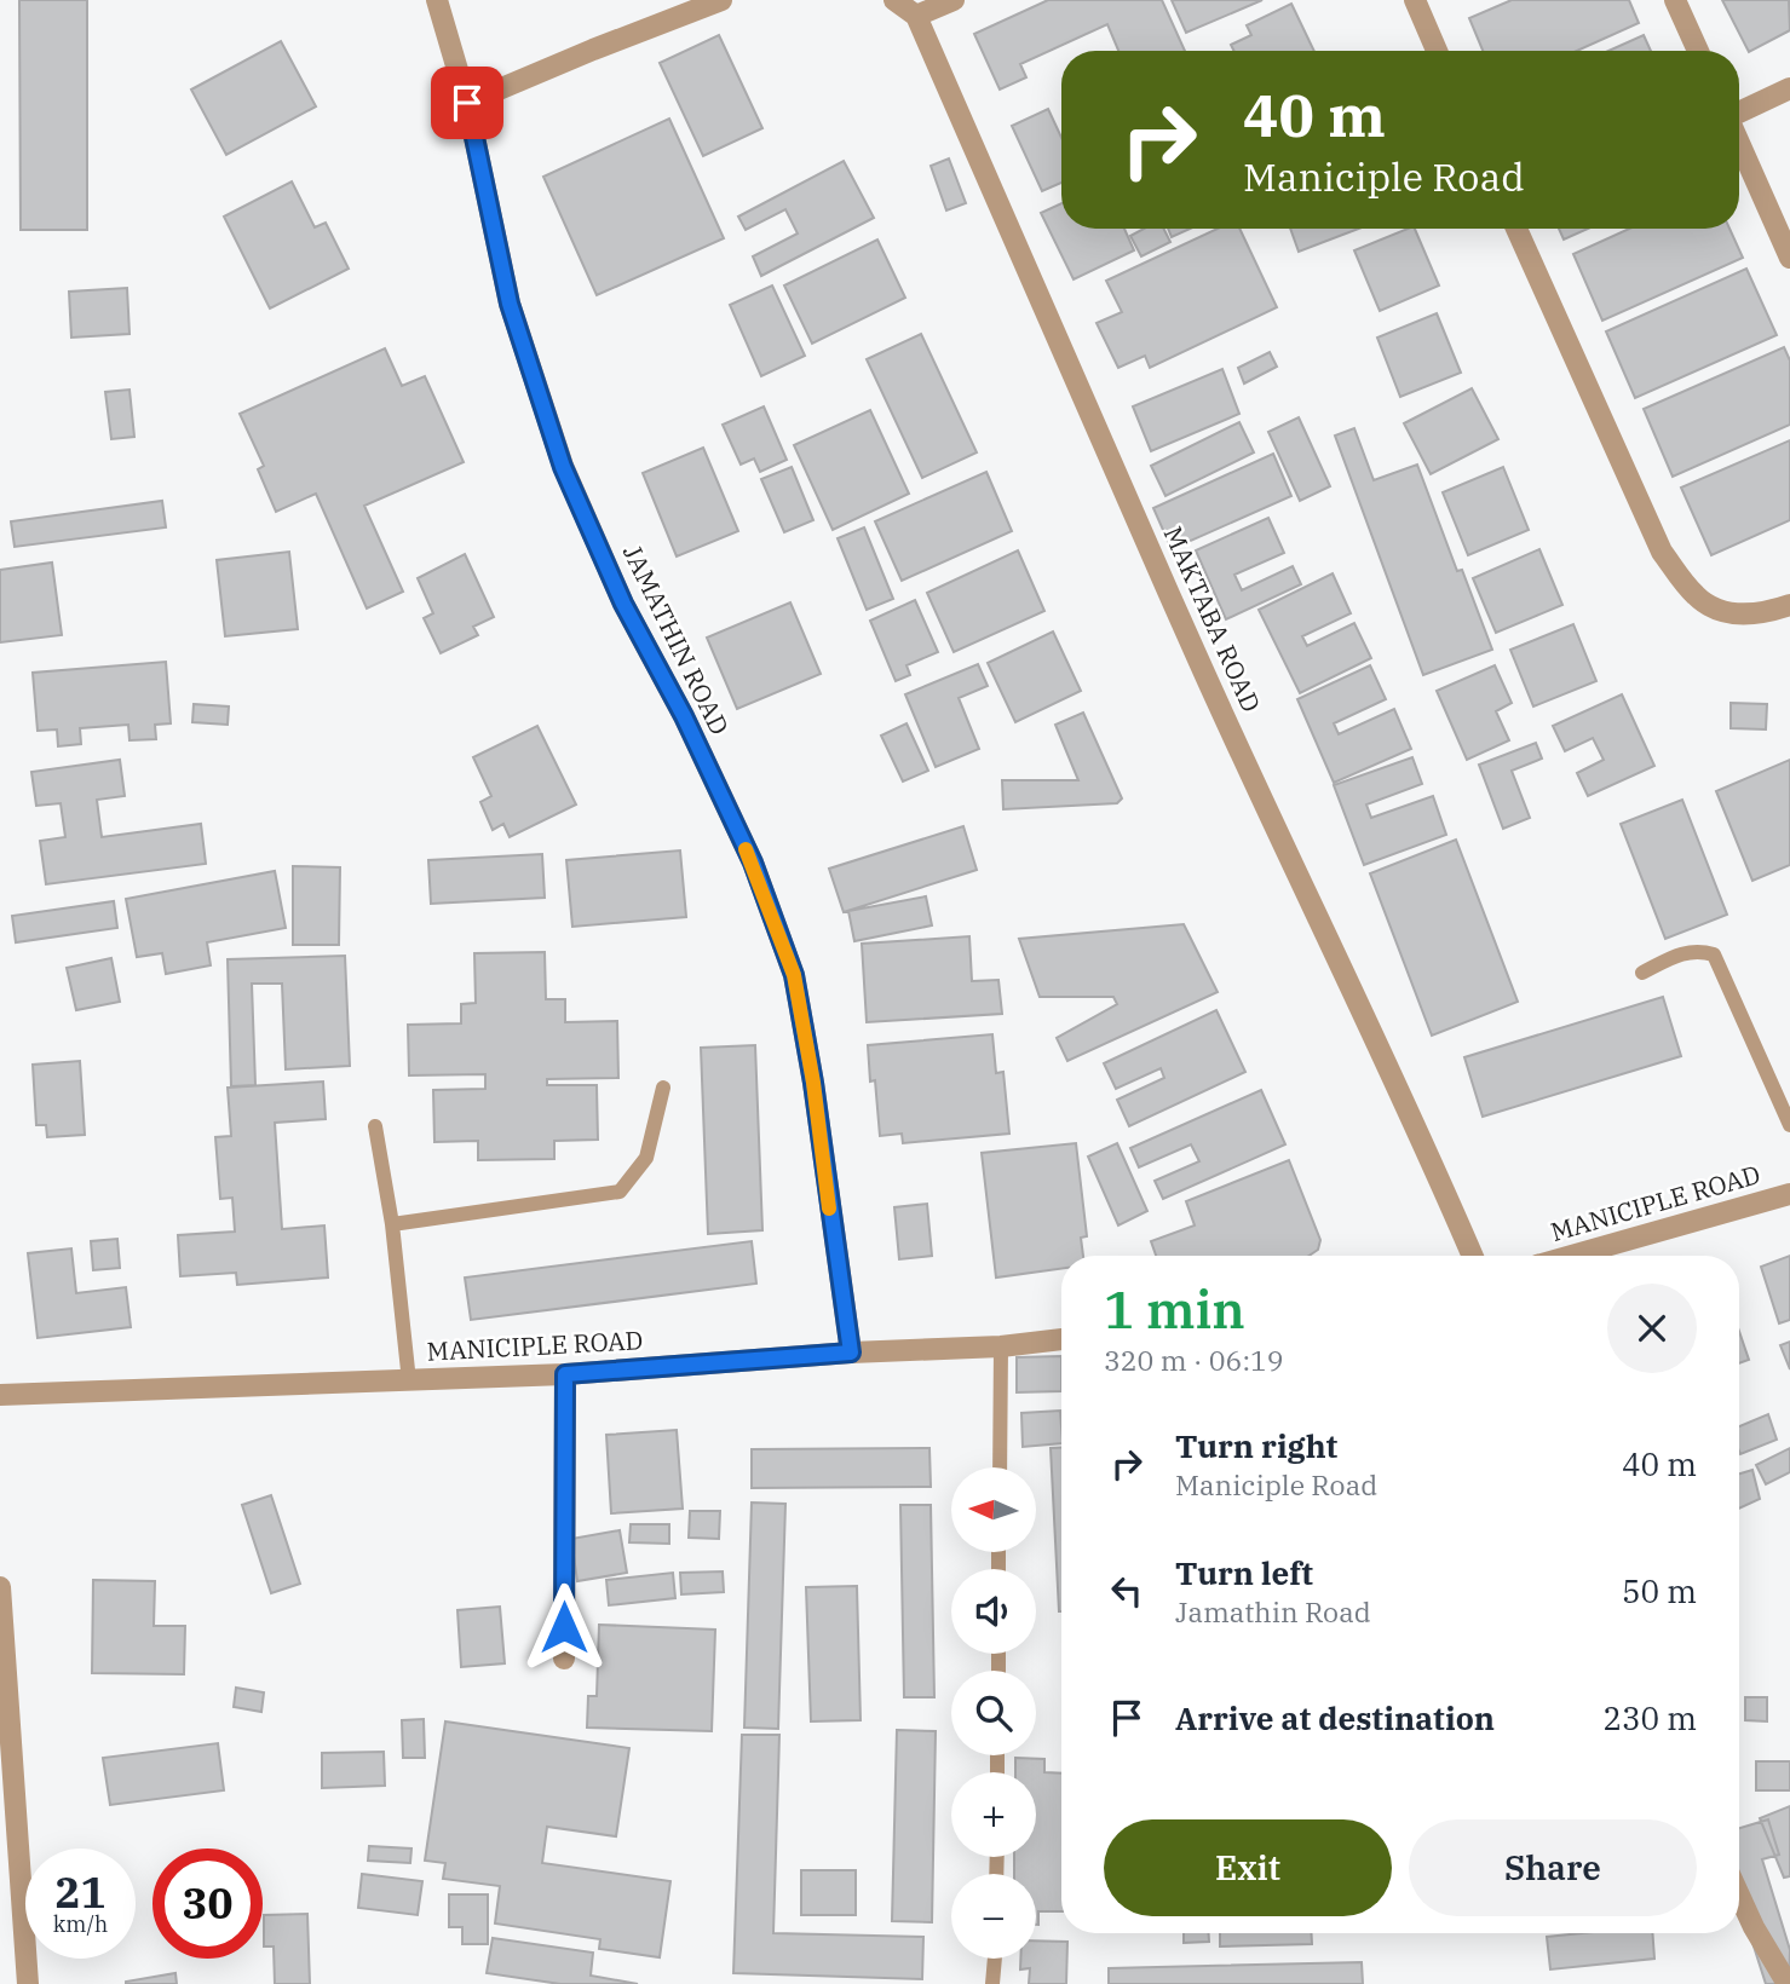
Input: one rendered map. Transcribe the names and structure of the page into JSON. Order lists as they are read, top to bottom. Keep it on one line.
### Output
{"streets":{"street":["MAKTABA ROAD","JAMATHIN ROAD","MANICIPLE ROAD"]},"crossings":[["JAMATHIN ROAD","MANICIPLE ROAD"]],"north":"left","page":{"turn":["40 m","Maniciple Road"],"heading":["1 min","320 m · 06:19"],"list":[{"name":"Turn right","note":"Maniciple Road","value":"40 m"},{"name":"Turn left","note":"Jamathin Road","value":"50 m"},{"name":"Arrive at destination","value":"230 m"}],"map_buttons":["+","−"],"buttons":["Exit","Share"],"speed":"21 km/h","limit":"30"}}
